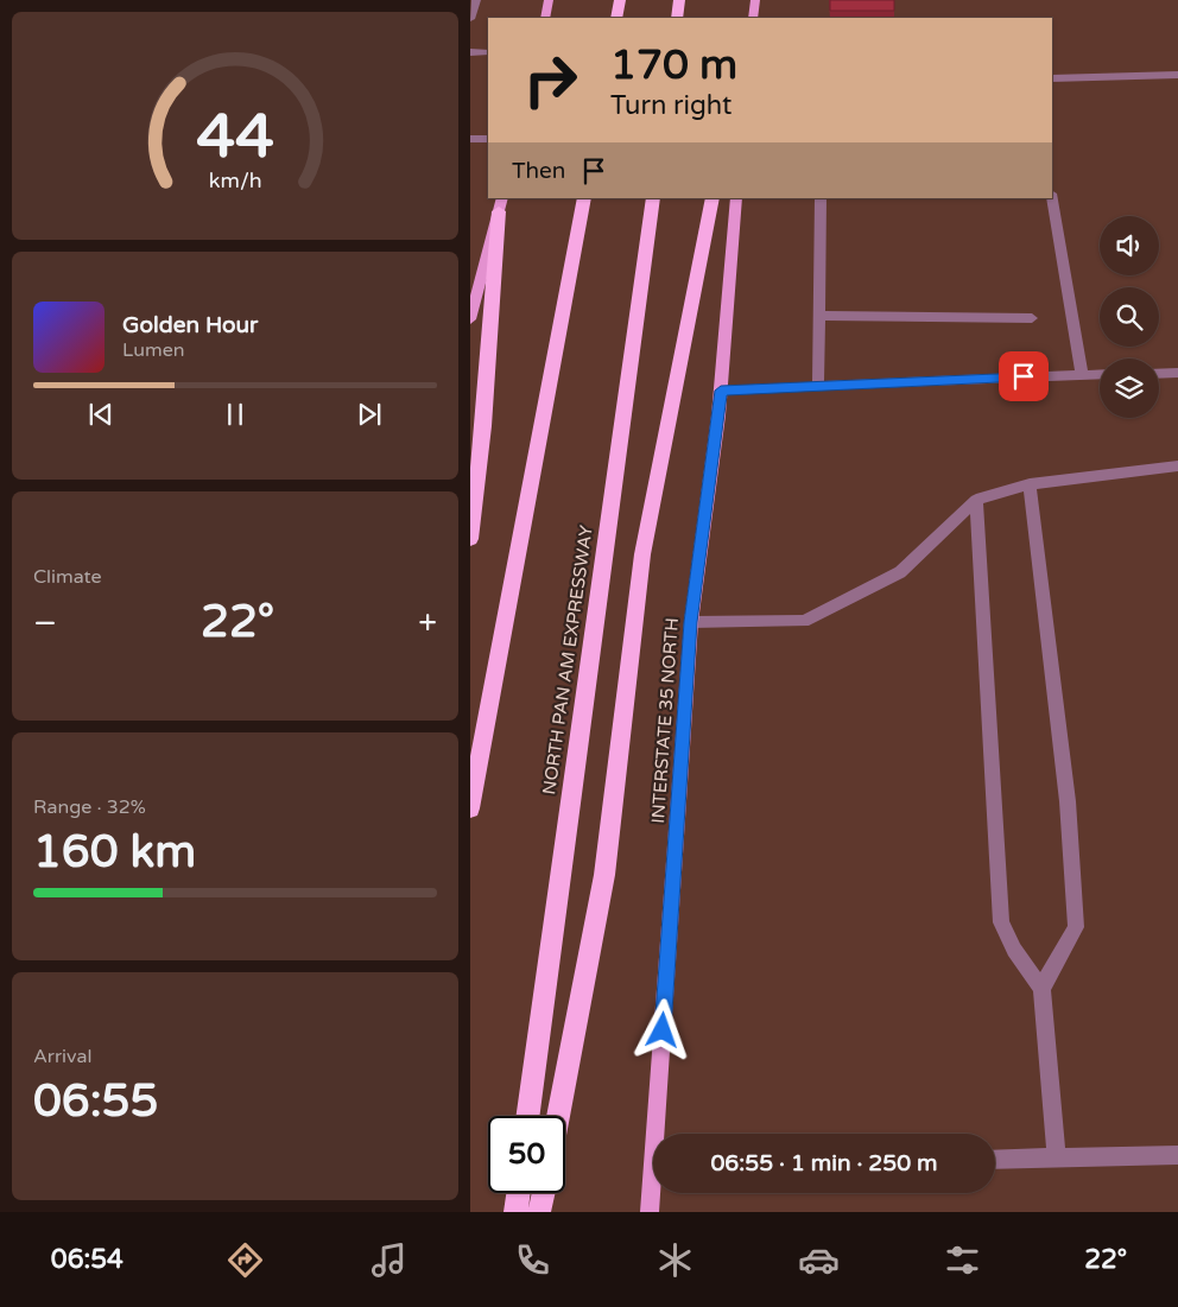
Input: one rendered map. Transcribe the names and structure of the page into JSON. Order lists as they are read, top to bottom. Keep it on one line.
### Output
{"streets":{"highway":["NORTH PAN AM EXPRESSWAY"],"main road":["INTERSTATE 35 NORTH"]},"page":{"turn":["170 m","Turn right"],"then":"Then","song":["Golden Hour","Lumen"],"tile":["Climate",["Range · 32%","160 km"],["Arrival","06:55"]],"heat":["−","22°","+"],"limit":"50","trip":"06:55 · 1 min · 250 m","tabs":["06:54","22°"],"gauge":["44","km/h"]}}
